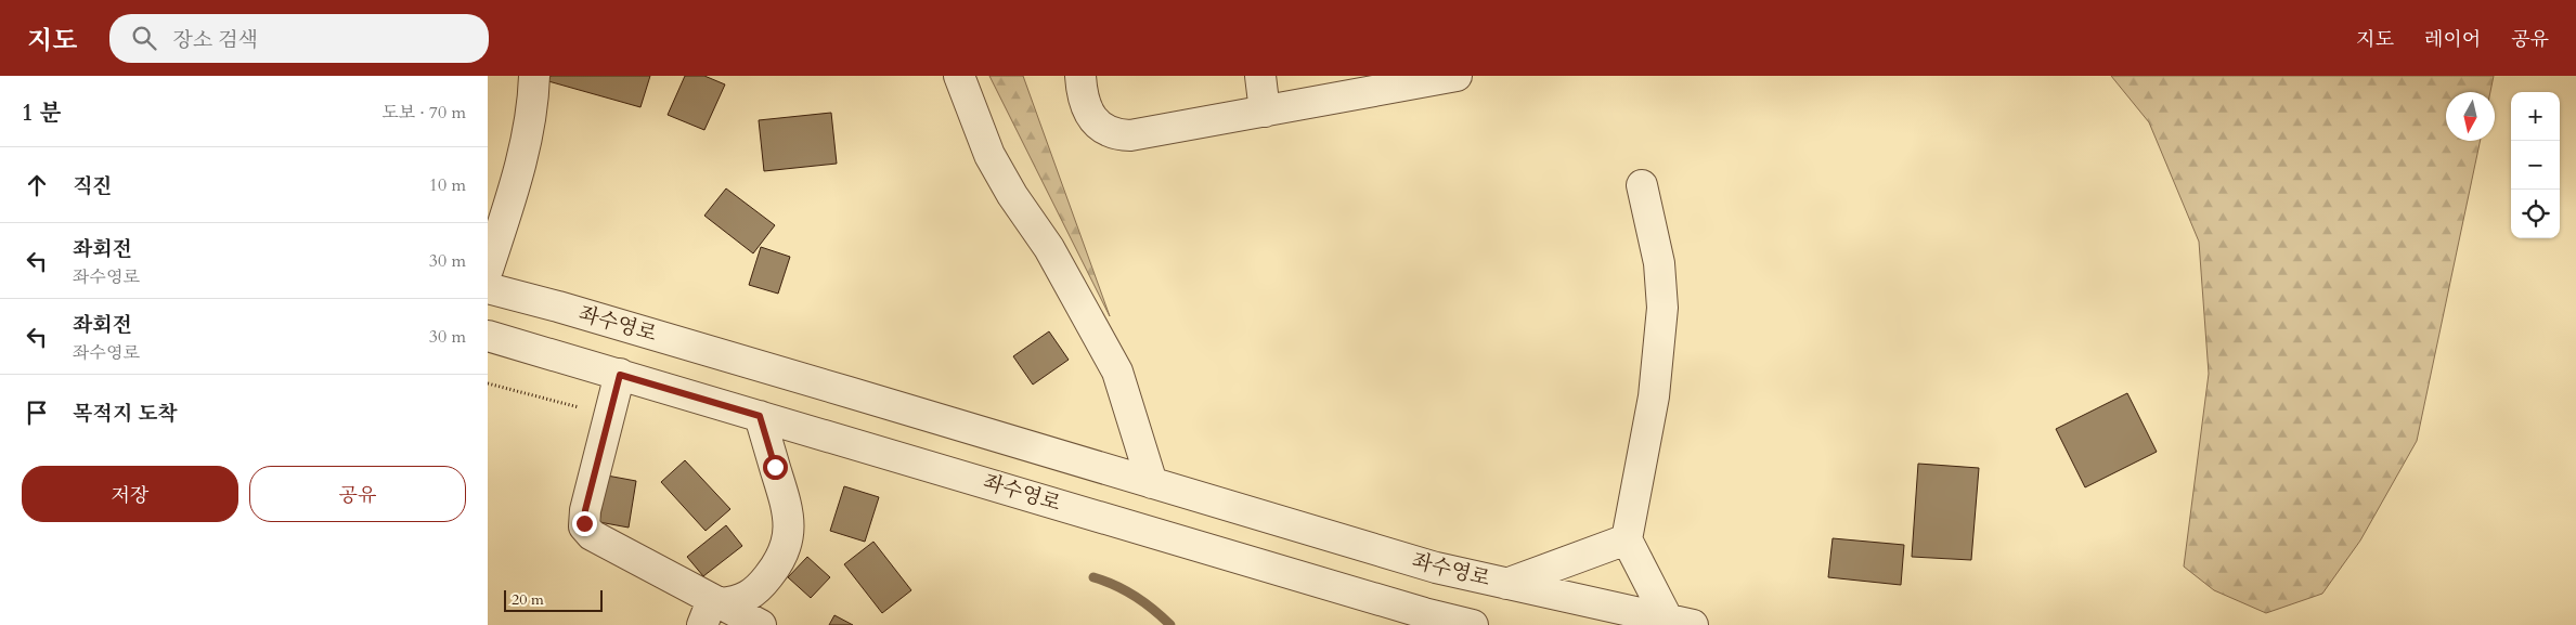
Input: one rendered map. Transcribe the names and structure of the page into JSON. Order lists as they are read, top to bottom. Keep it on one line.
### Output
{"streets":{"street":["좌수영로"]},"scale_bar":"20 m","north":"bottom","page":{"header":"지도","search":"장소 검색","nav":["지도","레이어","공유"],"heading":["1 분","도보 · 70 m"],"map_buttons":["+","−"],"list":[["직진","10 m"],["좌회전","좌수영로","30 m"],["좌회전","좌수영로","30 m"],"목적지 도착"],"buttons":["저장","공유"],"scale":"20 m"}}
